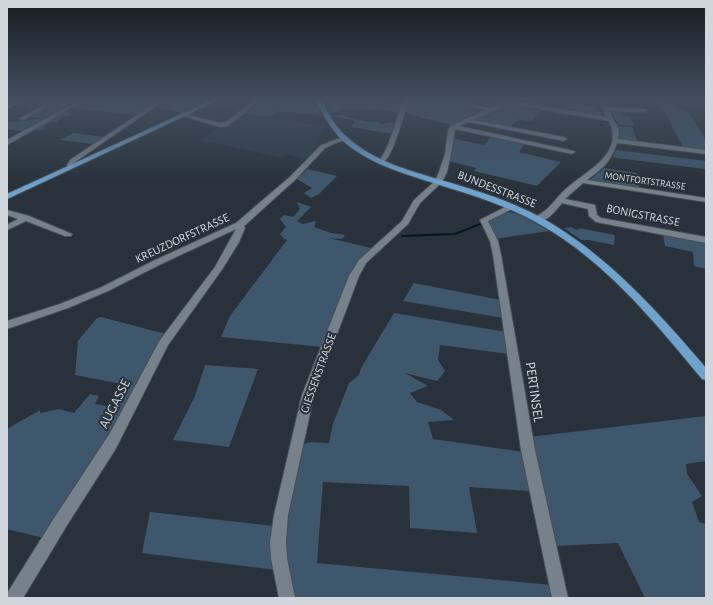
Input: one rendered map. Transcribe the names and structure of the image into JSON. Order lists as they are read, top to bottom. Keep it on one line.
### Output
{"streets":{"main road":["BUNDESSTRASSE"],"street":["MONTFORTSTRASSE","BONIGSTRASSE","KREUZDORFSTRASSE","GIESSENSTRASSE","PERTINSEL","AUGASSE"]},"crossings":[["BUNDESSTRASSE","KREUZDORFSTRASSE"],["BUNDESSTRASSE","GIESSENSTRASSE"],["BUNDESSTRASSE","PERTINSEL"],["KREUZDORFSTRASSE","AUGASSE"]]}
